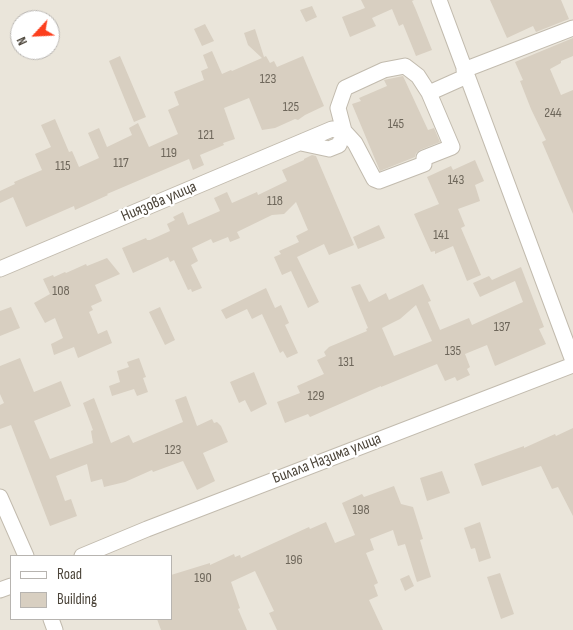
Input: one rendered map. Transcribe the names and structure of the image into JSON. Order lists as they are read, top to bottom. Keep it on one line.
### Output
{"streets":{"street":["Ниязова улица","Билала Назима улица"]},"house_numbers":["123","125","244","145","121","119","117","115","143","118","141","108","137","135","131","129","123","198","196","190"],"legend":["Road","Building"],"north":"bottom left"}
